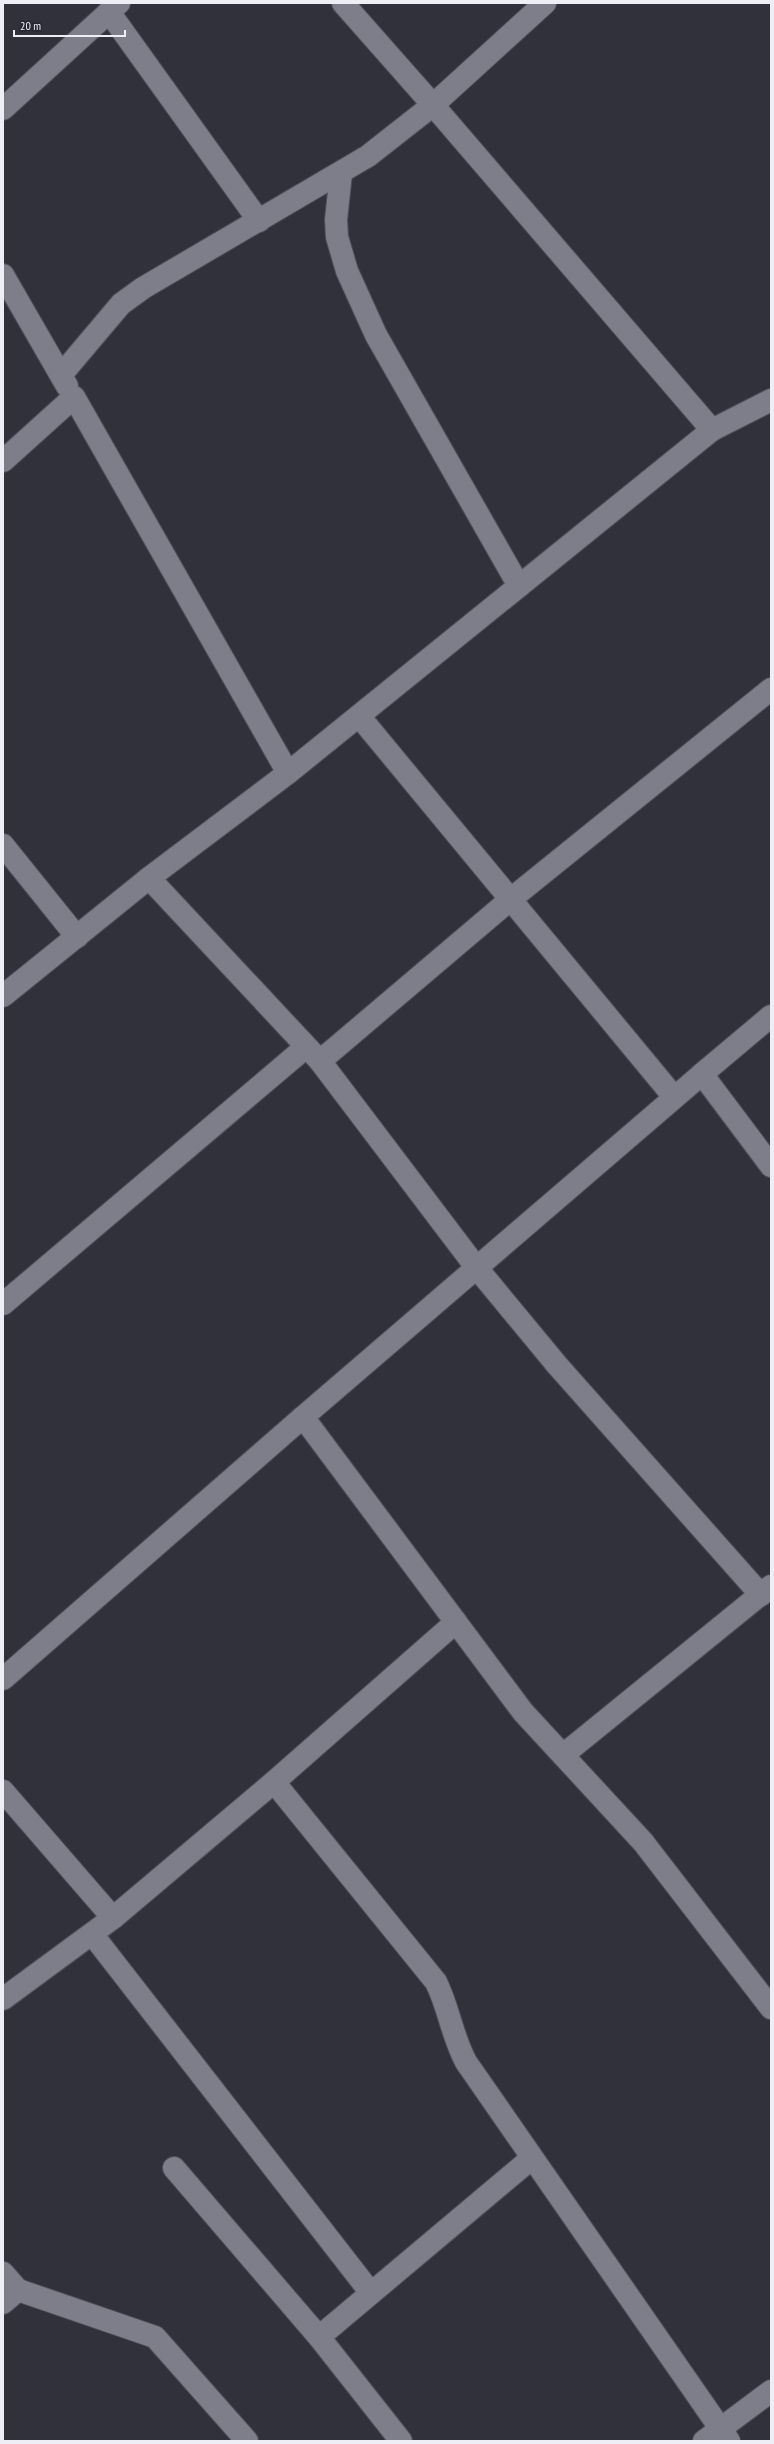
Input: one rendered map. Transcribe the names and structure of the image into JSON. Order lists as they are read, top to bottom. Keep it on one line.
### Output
{"scale_bar":"20 m"}
